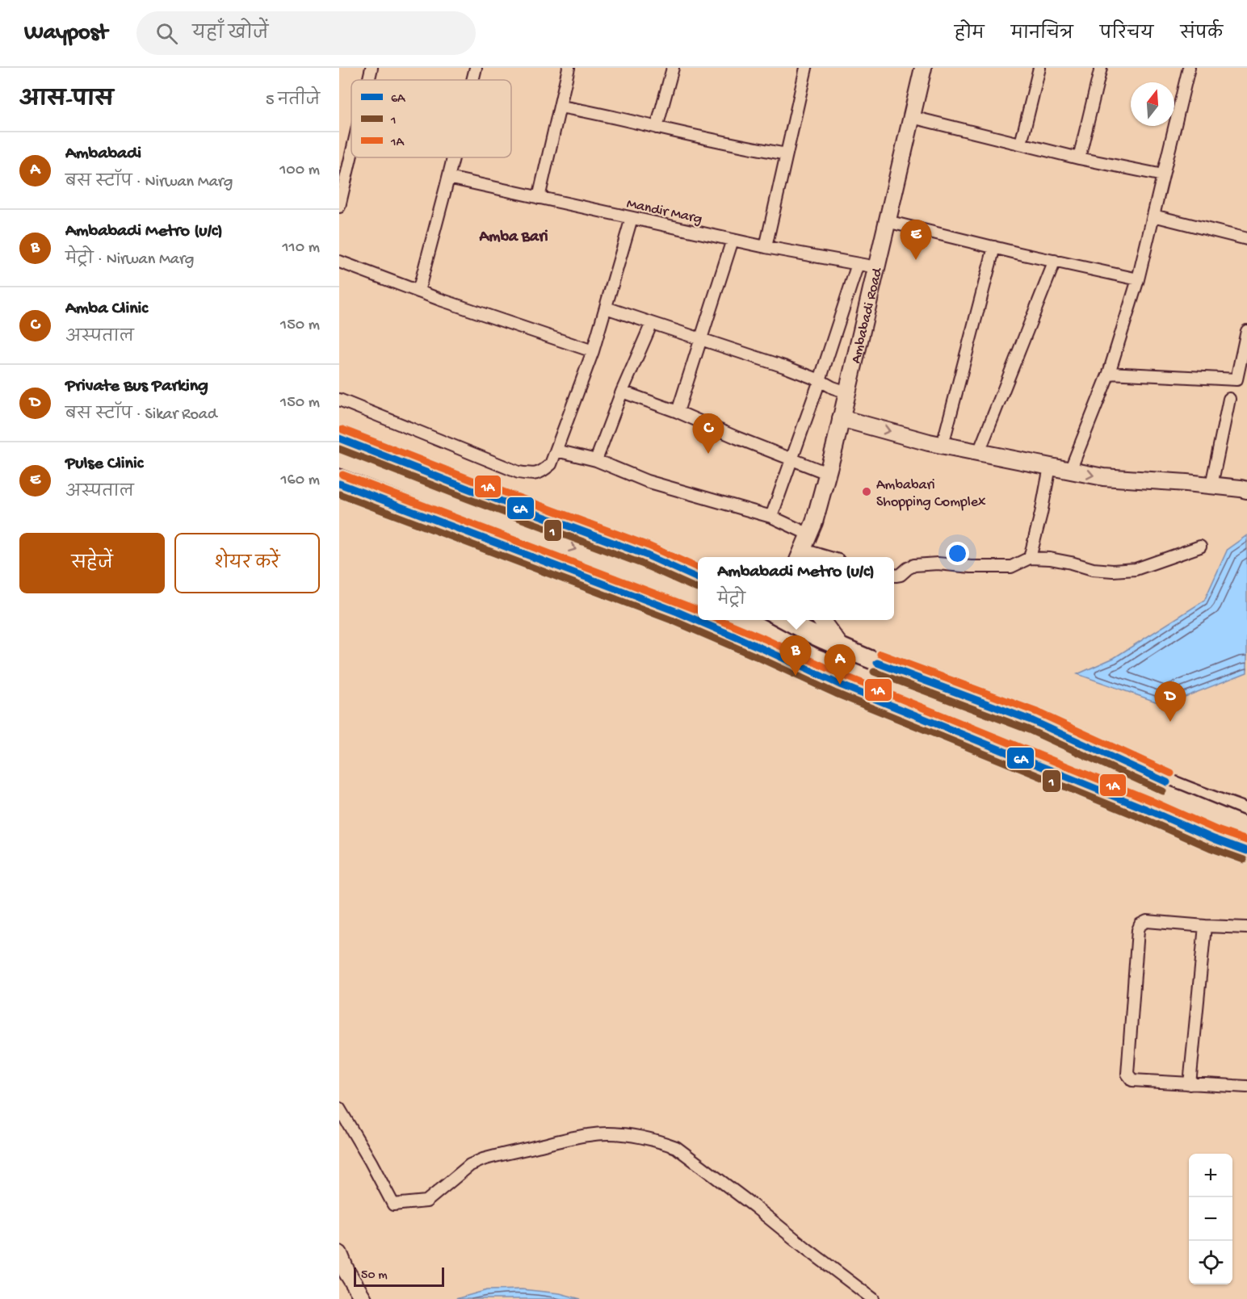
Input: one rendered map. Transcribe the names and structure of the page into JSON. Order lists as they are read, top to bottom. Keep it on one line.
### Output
{"streets":{"street":["Mandir Marg","Ambabadi Road"]},"crossings":[["Mandir Marg","Ambabadi Road"]],"districts":["Amba Bari"],"places":["Ambabari Shopping Complex"],"lines":["transit line 1A","transit line 6A","transit line 1"],"legend":["6A","1","1A"],"scale_bar":"50 m","north":"top","page":{"header":"Waypost","search":"यहाँ खोजें","nav":["होम","मानचित्र","परिचय","संपर्क"],"heading":["आस-पास","5 नतीजे"],"list":[{"mark":"A","name":"Ambabadi","note":"बस स्टॉप · Nirwan Marg","value":"100 m"},{"mark":"B","name":"Ambabadi Metro (u/c)","note":"मेट्रो · Nirwan Marg","value":"110 m"},{"mark":"C","name":"Amba Clinic","note":"अस्पताल","value":"150 m"},{"mark":"D","name":"Private Bus Parking","note":"बस स्टॉप · Sikar Road","value":"150 m"},{"mark":"E","name":"Pulse Clinic","note":"अस्पताल","value":"160 m"}],"pins":["E","C","B","A","D"],"buttons":["सहेजें","शेयर करें"],"popup":["Ambabadi Metro (u/c)","मेट्रो"],"map_buttons":["+","−"],"scale":"50 m"}}
